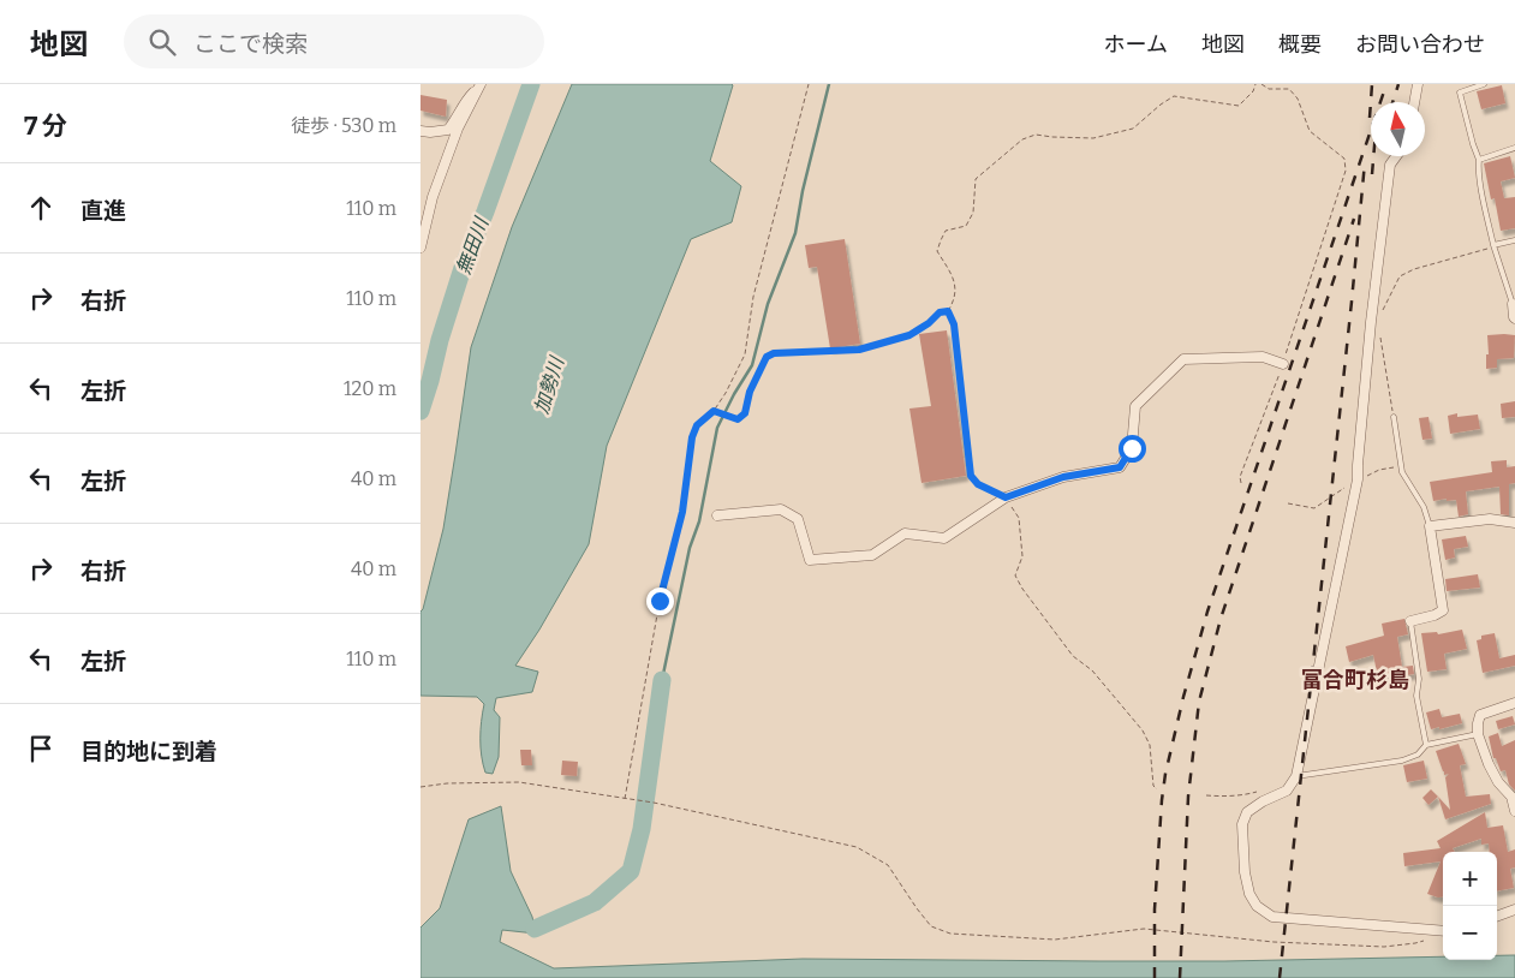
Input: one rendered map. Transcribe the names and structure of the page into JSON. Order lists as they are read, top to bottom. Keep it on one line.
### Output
{"districts":["富合町杉島"],"water":["無田川","加勢川"],"north":"top","page":{"header":"地図","search":"ここで検索","nav":["ホーム","地図","概要","お問い合わせ"],"heading":["7 分","徒歩 · 530 m"],"list":[["直進","110 m"],["右折","110 m"],["左折","120 m"],["左折","40 m"],["右折","40 m"],["左折","110 m"],"目的地に到着"],"map_buttons":["+","−"]}}
